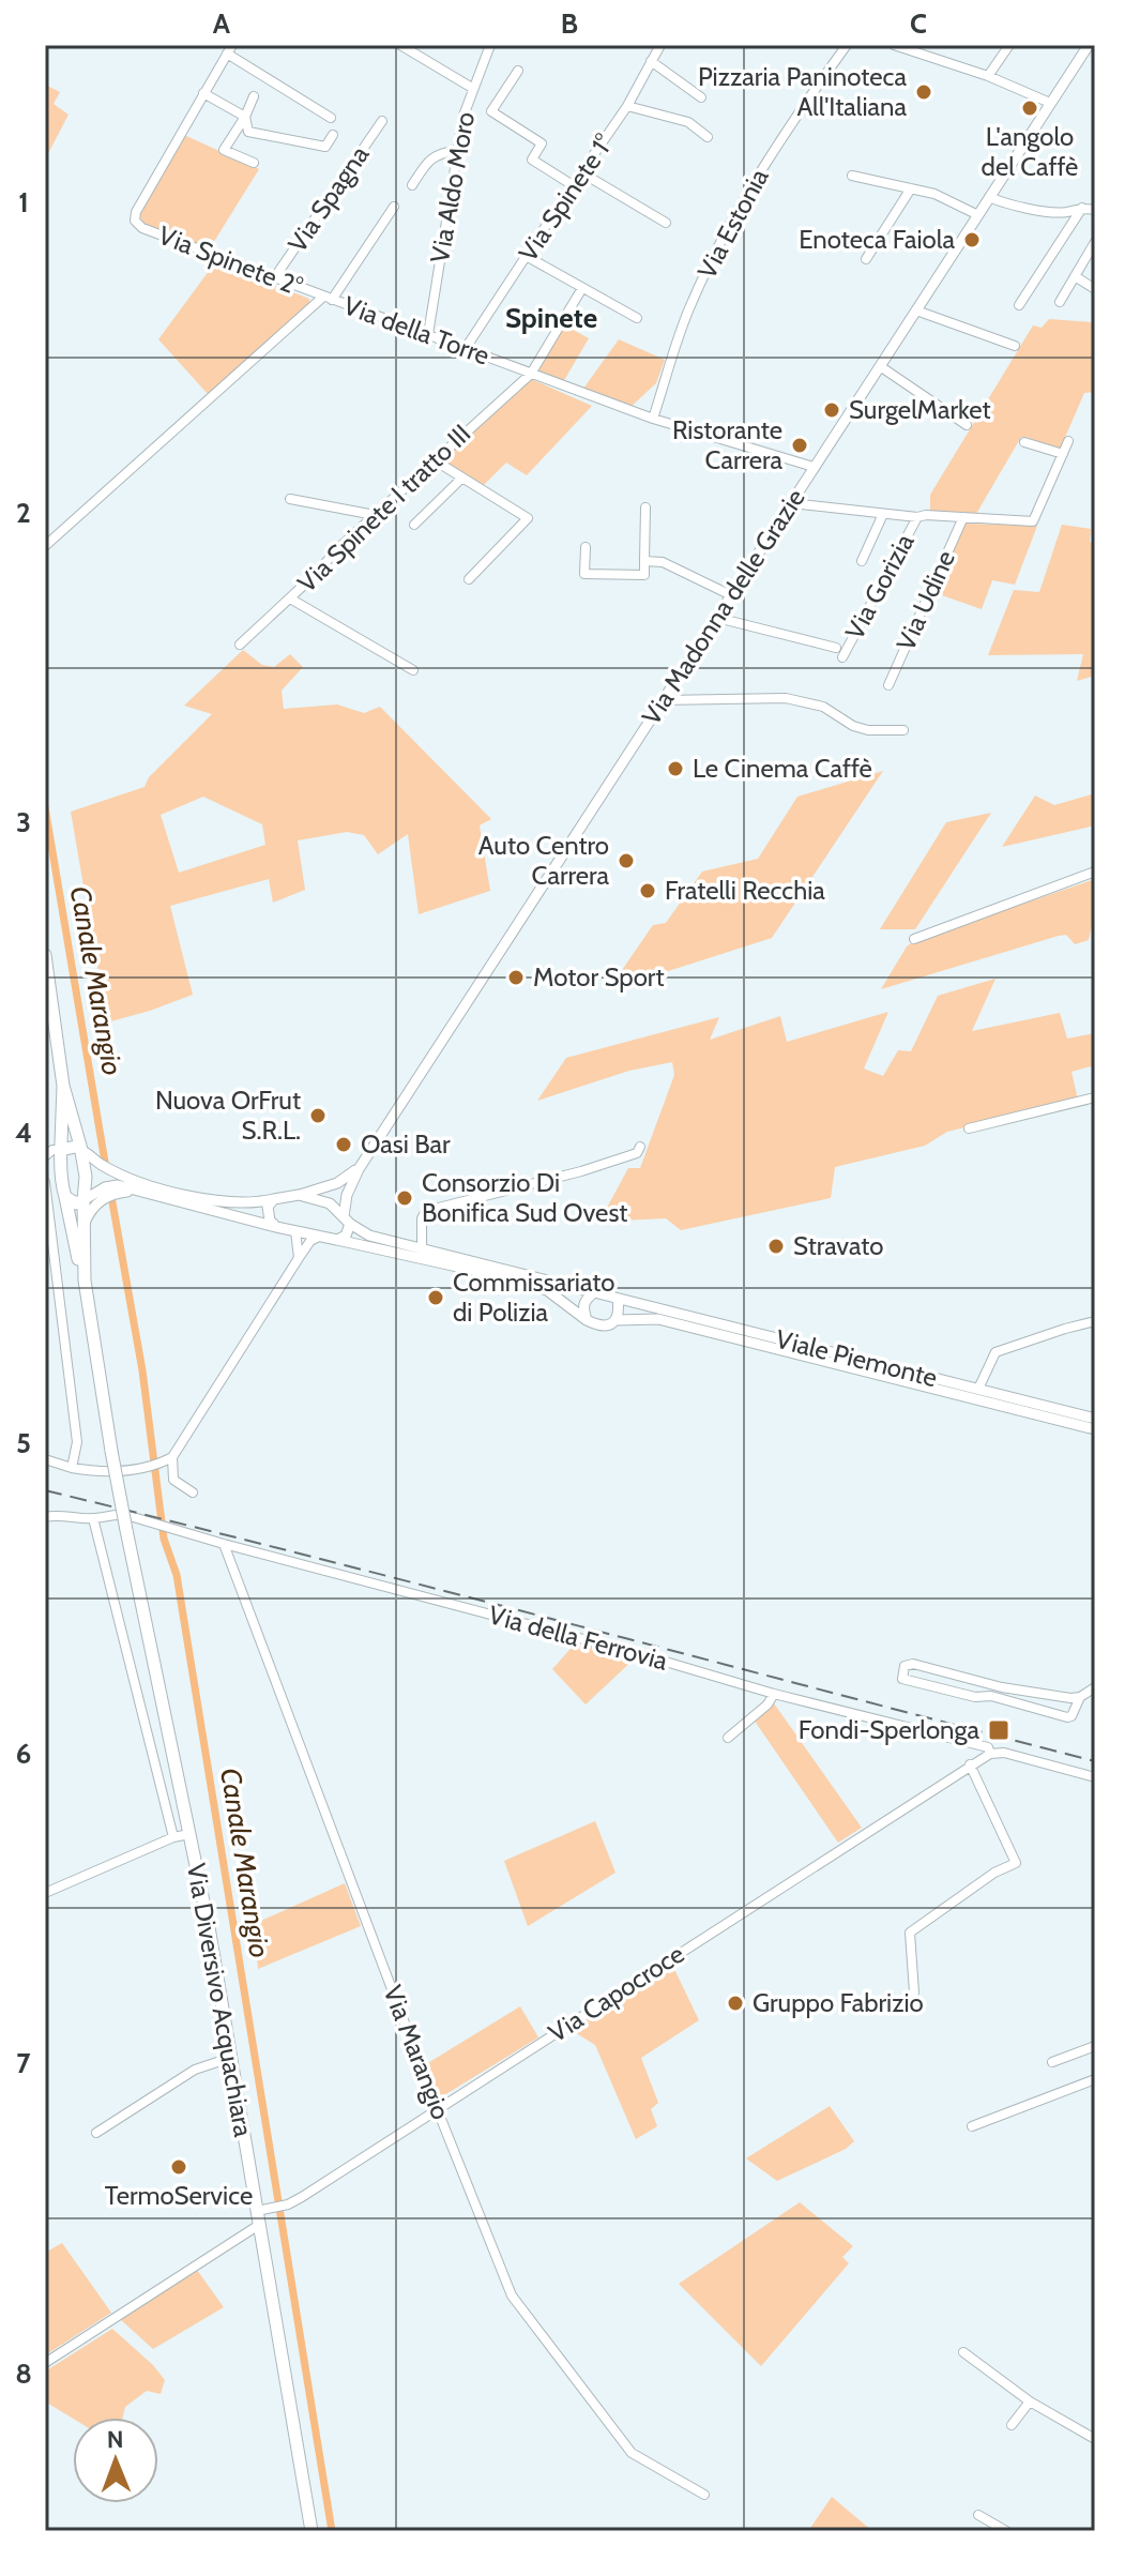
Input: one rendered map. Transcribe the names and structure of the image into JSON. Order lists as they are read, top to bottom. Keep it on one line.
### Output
{"streets":{"main road":["Via Diversivo Acquachiara"],"street":["Via Aldo Moro","Via Spinete 1°","Via Spagna","Via Estonia","Via Spinete 2°","Via della Torre","Via Spinete I tratto III","Via Gorizia","Via Udine","Via Madonna delle Grazie","Viale Piemonte","Via della Ferrovia","Via Capocroce","Via Marangio"]},"crossings":[["Via Aldo Moro","Via della Torre"],["Via Spinete 1°","Via della Torre"],["Via Spagna","Via Spinete 2°"],["Via Estonia","Via della Torre"],["Via Spinete 2°","Via della Torre"],["Via della Torre","Via Spinete I tratto III"],["Via della Torre","Via Madonna delle Grazie"],["Via Madonna delle Grazie","Viale Piemonte"],["Via della Ferrovia","Via Capocroce"],["Via della Ferrovia","Via Marangio"],["Via Capocroce","Via Diversivo Acquachiara"],["Via Capocroce","Via Marangio"]],"districts":["Spinete"],"water":["Canale Marangio"],"places":{"other":["Pizzaria Paninoteca All'Italiana","L'angolo del Caffè","Enoteca Faiola","SurgelMarket","Ristorante Carrera","Le Cinema Caffè","Auto Centro Carrera","Fratelli Recchia","Motor Sport","Nuova OrFrut S.R.L.","Oasi Bar","Consorzio Di Bonifica Sud Ovest","Stravato","Commissariato di Polizia","Gruppo Fabrizio","TermoService"],"transit":["Fondi-Sperlonga"]},"north":"top","grid":{"columns":["A","B","C"],"rows":["1","2","3","4","5","6","7","8"]}}
